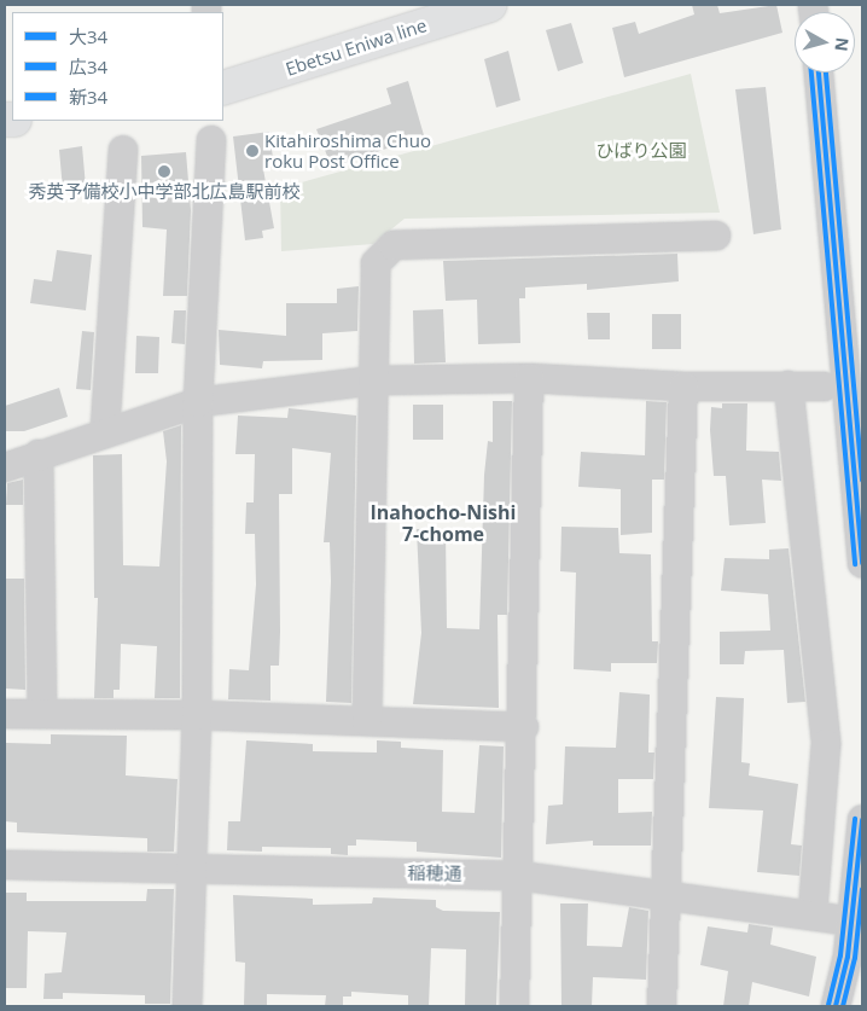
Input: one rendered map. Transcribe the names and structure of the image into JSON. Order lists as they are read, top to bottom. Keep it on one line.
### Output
{"streets":{"main road":["Ebetsu Eniwa line"],"street":["稲穂通"]},"districts":["Inahocho-Nishi 7-chome"],"parks":["ひばり公園"],"places":["Kitahiroshima Chuo roku Post Office","秀英予備校小中学部北広島駅前校"],"lines":["transit line 大34","transit line 広34","transit line 新34"],"legend":["大34","広34","新34"],"north":"right"}
